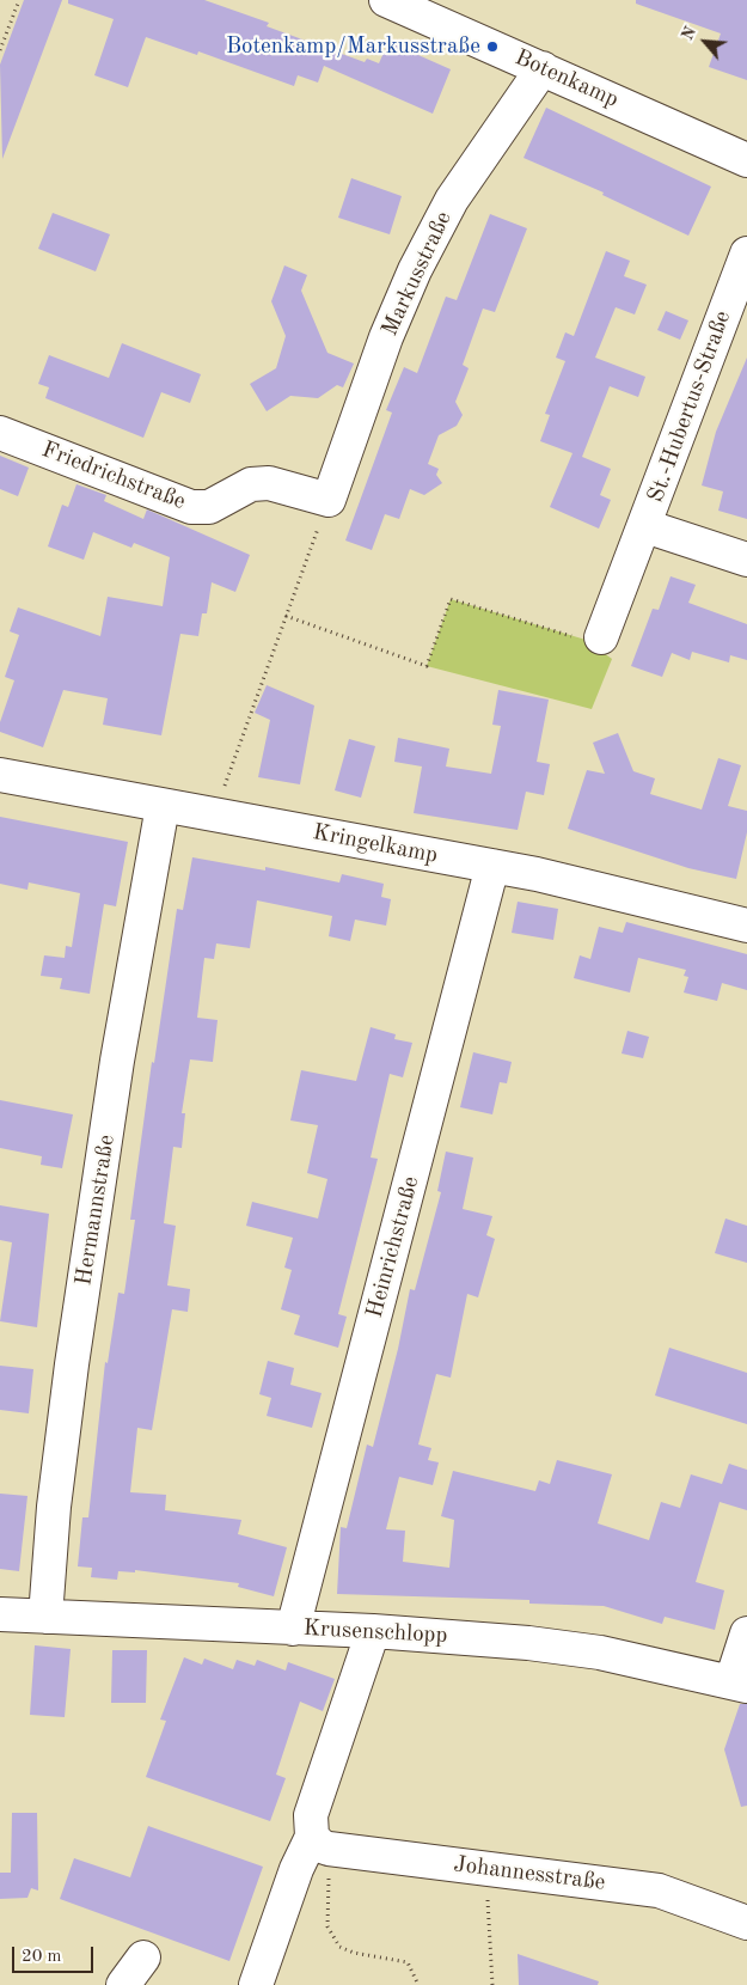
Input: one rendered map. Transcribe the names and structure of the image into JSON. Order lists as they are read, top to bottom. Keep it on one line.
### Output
{"streets":{"street":["Botenkamp","Markusstraße","St.-Hubertus-Straße","Friedrichstraße","Kringelkamp","Hermannstraße","Heinrichstraße","Krusenschlopp","Johannesstraße"]},"crossings":[["Botenkamp","Markusstraße"],["Markusstraße","Friedrichstraße"],["Kringelkamp","Hermannstraße"],["Kringelkamp","Heinrichstraße"],["Hermannstraße","Krusenschlopp"],["Heinrichstraße","Krusenschlopp"]],"places":["Botenkamp/Markusstraße"],"scale_bar":"20 m","north":"top left"}
